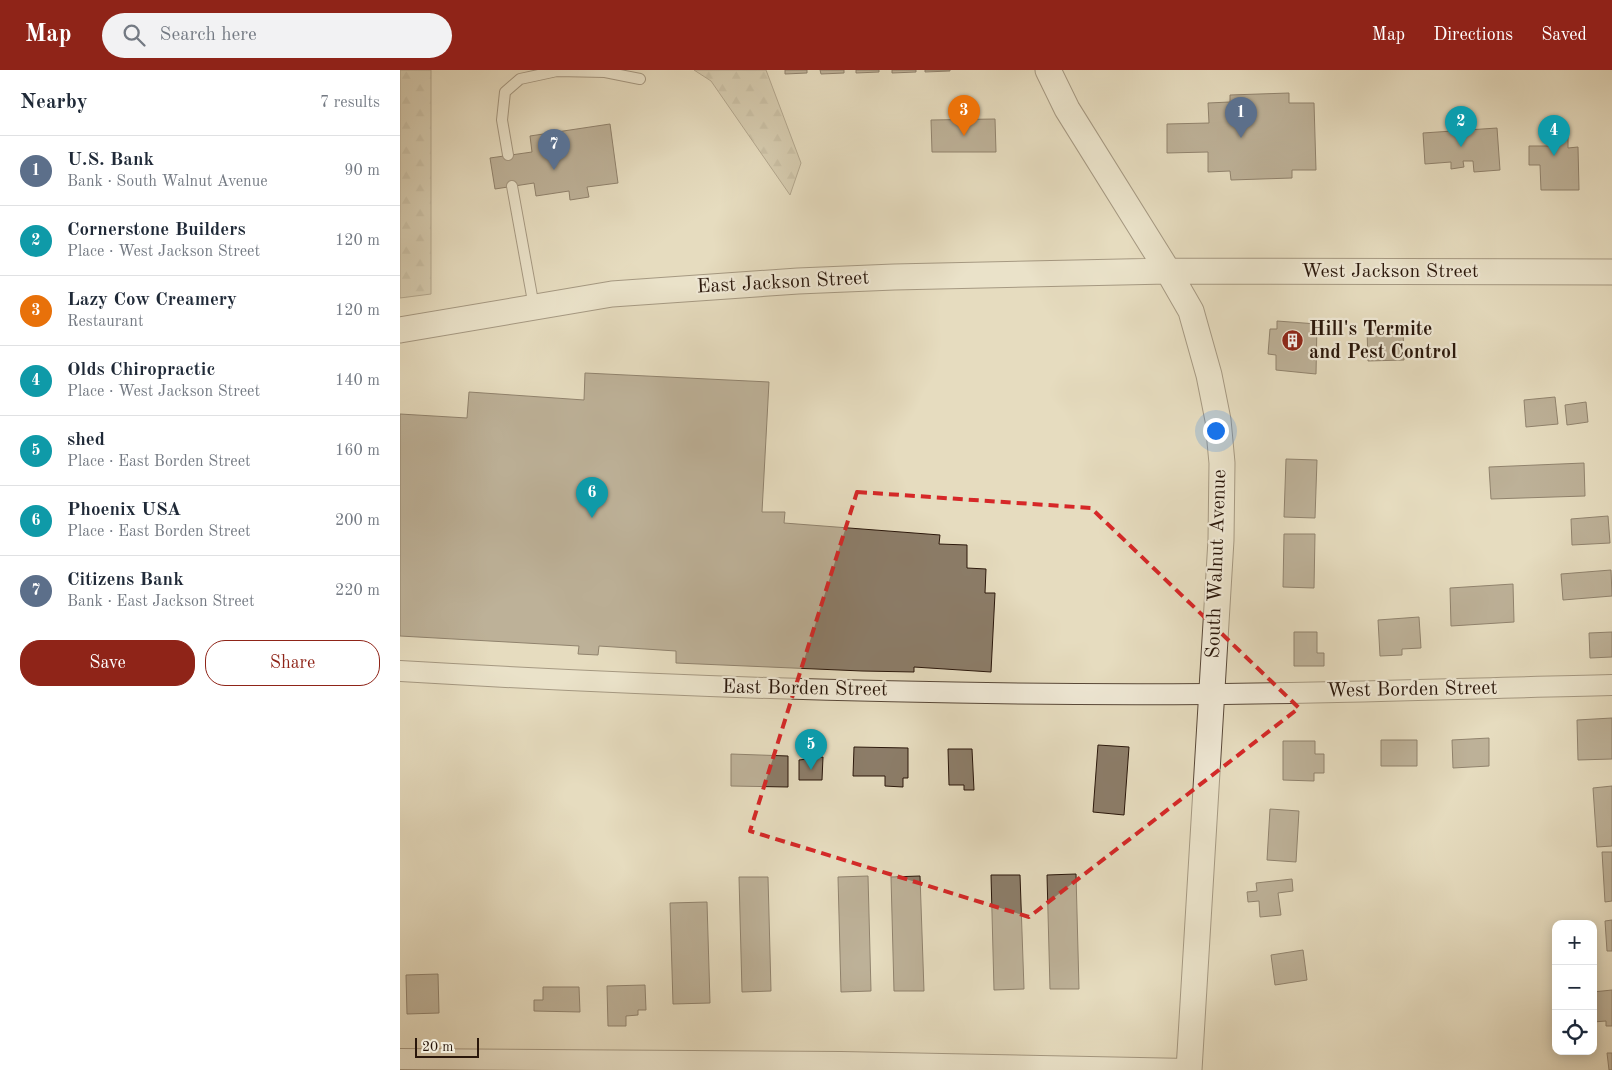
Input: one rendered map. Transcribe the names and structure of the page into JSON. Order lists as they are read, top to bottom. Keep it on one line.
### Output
{"streets":{"street":["West Jackson Street","East Jackson Street","South Walnut Avenue","East Borden Street","West Borden Street"]},"crossings":[["West Jackson Street","East Jackson Street"],["West Jackson Street","South Walnut Avenue"],["East Jackson Street","South Walnut Avenue"],["South Walnut Avenue","East Borden Street"],["South Walnut Avenue","West Borden Street"],["East Borden Street","West Borden Street"]],"places":{"building":["Hill's Termite and Pest Control"]},"scale_bar":"20 m","page":{"header":"Map","search":"Search here","nav":["Map","Directions","Saved"],"heading":["Nearby","7 results"],"pins":["3","1","2","4","7","6","5"],"list":[{"mark":"1","name":"U.S. Bank","note":"Bank · South Walnut Avenue","value":"90 m"},{"mark":"2","name":"Cornerstone Builders","note":"Place · West Jackson Street","value":"120 m"},{"mark":"3","name":"Lazy Cow Creamery","note":"Restaurant","value":"120 m"},{"mark":"4","name":"Olds Chiropractic","note":"Place · West Jackson Street","value":"140 m"},{"mark":"5","name":"shed","note":"Place · East Borden Street","value":"160 m"},{"mark":"6","name":"Phoenix USA","note":"Place · East Borden Street","value":"200 m"},{"mark":"7","name":"Citizens Bank","note":"Bank · East Jackson Street","value":"220 m"}],"buttons":["Save","Share"],"map_buttons":["+","−"],"scale":"20 m"}}
